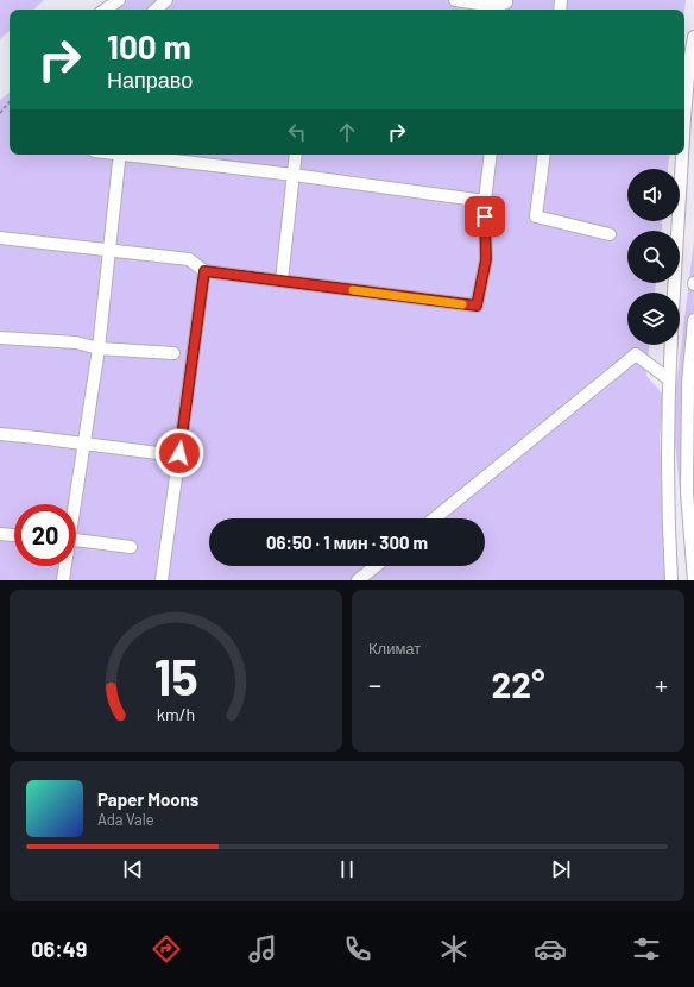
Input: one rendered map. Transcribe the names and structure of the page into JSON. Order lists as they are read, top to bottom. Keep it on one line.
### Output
{"page":{"turn":["100 m","Направо"],"limit":"20","trip":"06:50 · 1 мин · 300 m","tile":"Климат","heat":["−","22°","+"],"song":["Paper Moons","Ada Vale"],"tabs":"06:49","gauge":["15","km/h"]}}
